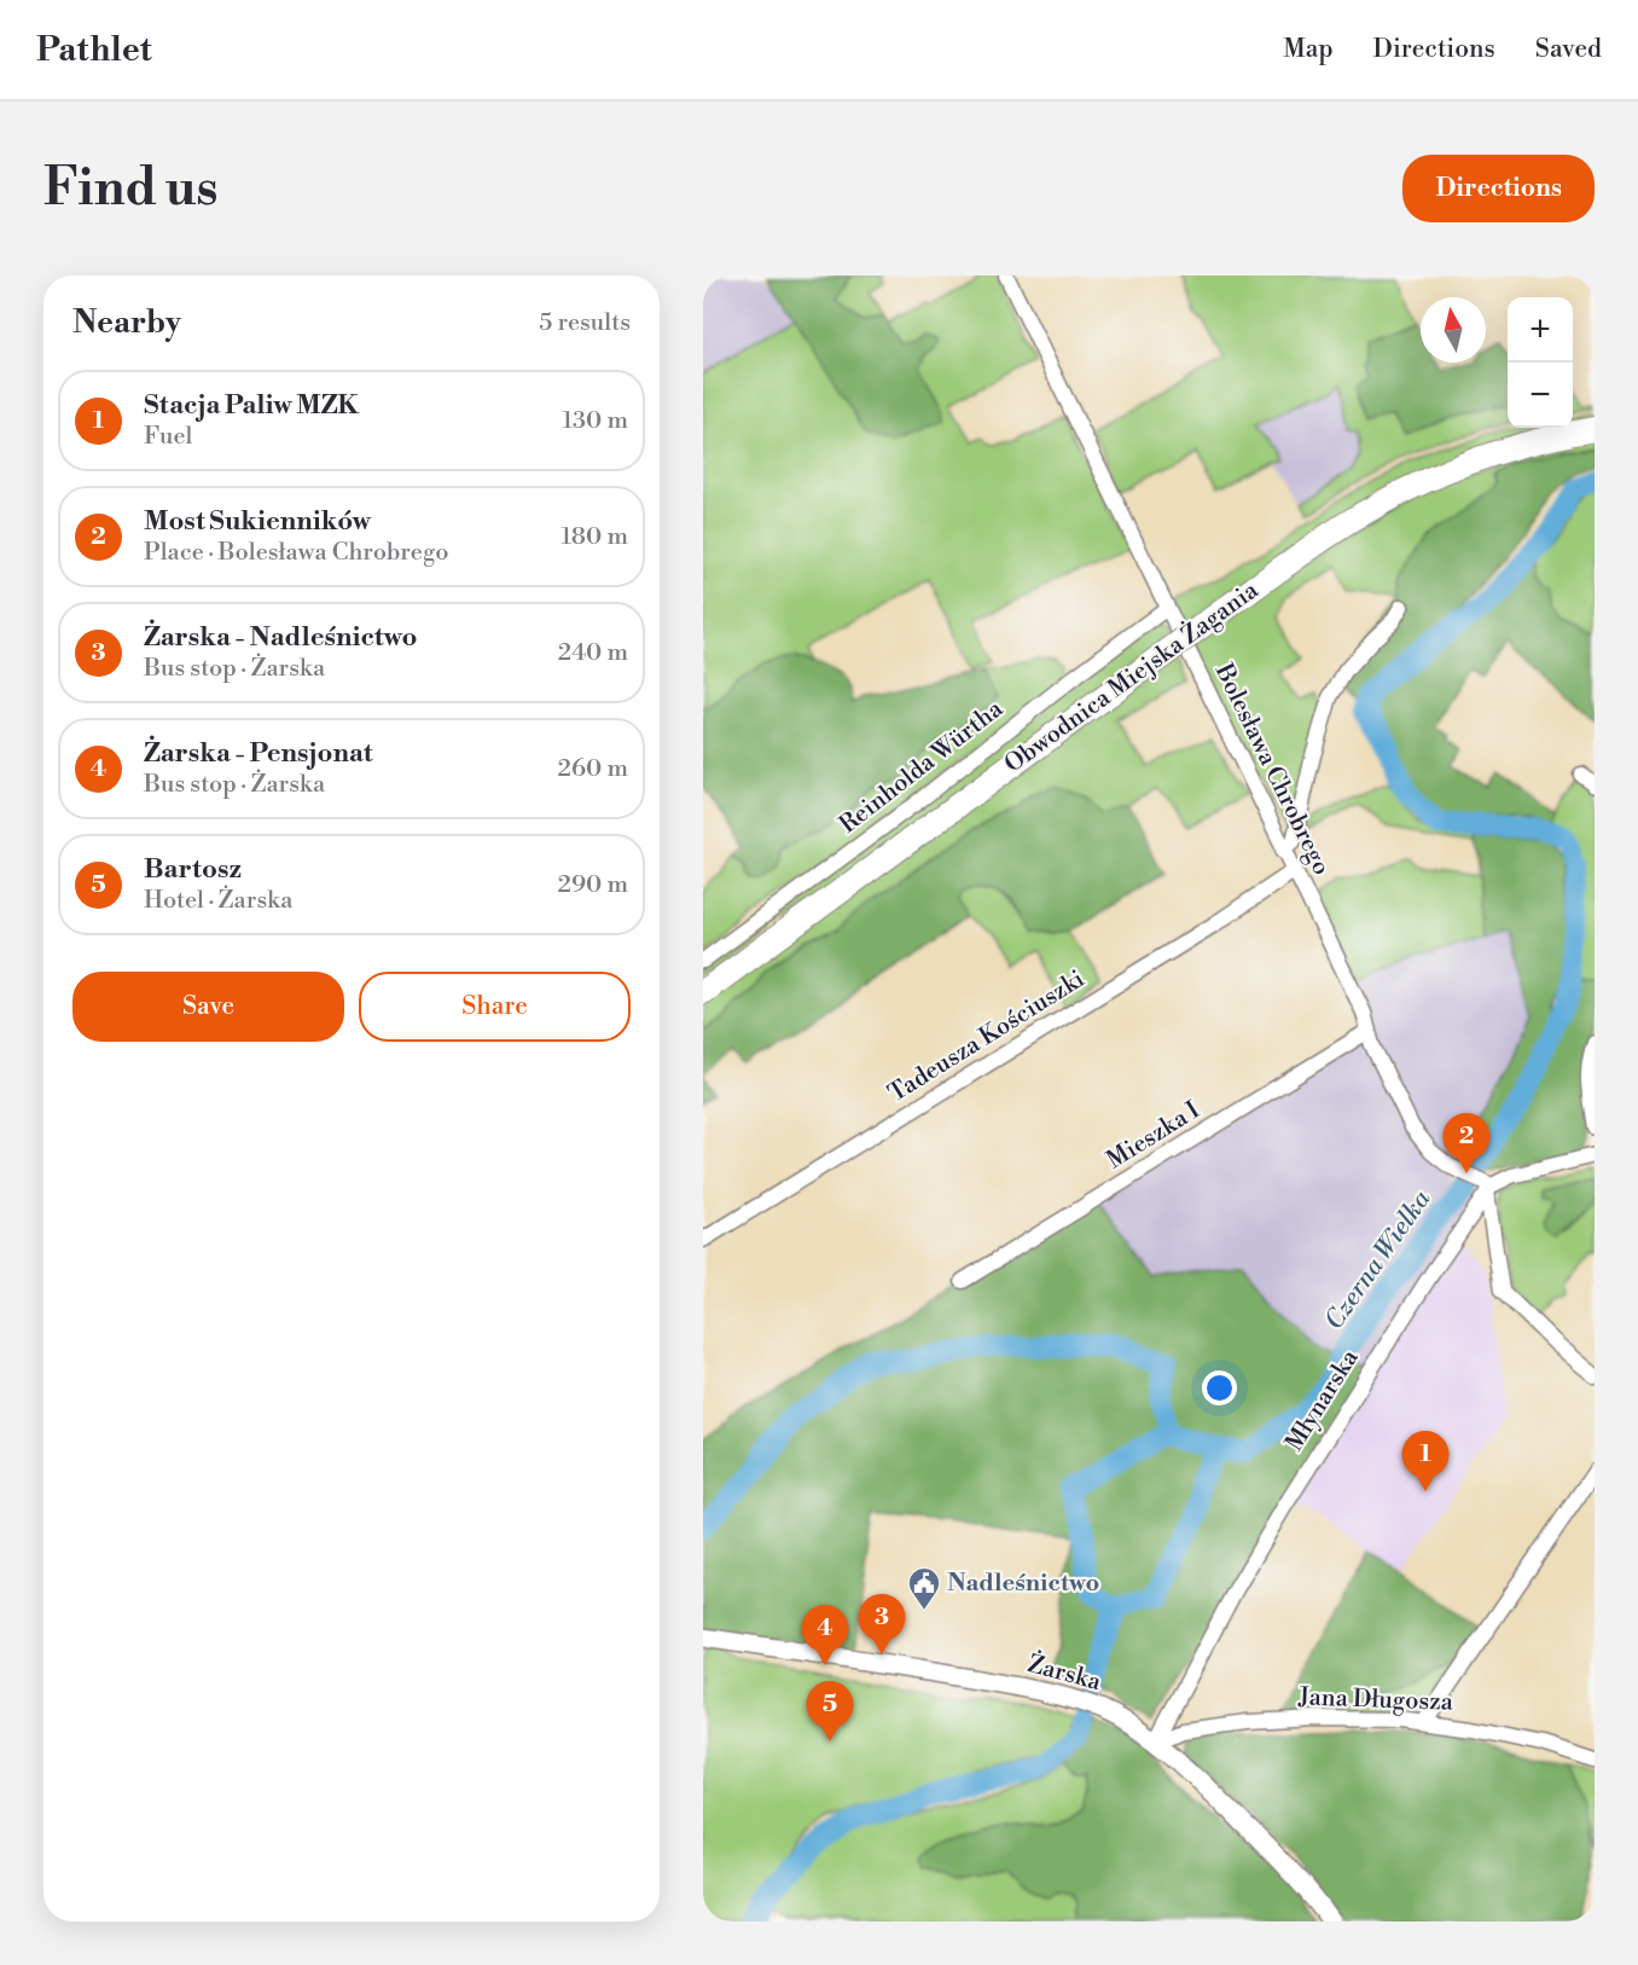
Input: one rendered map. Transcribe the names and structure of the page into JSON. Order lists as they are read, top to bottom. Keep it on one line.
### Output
{"streets":{"main road":["Obwodnica Miejska Żagania"],"street":["Reinholda Würtha","Bolesława Chrobrego","Tadeusza Kościuszki","Mieszka I","Młynarska","Żarska","Jana Długosza"]},"crossings":[["Reinholda Würtha","Bolesława Chrobrego"],["Bolesława Chrobrego","Tadeusza Kościuszki"],["Bolesława Chrobrego","Mieszka I"],["Bolesława Chrobrego","Młynarska"],["Młynarska","Żarska"],["Młynarska","Jana Długosza"],["Żarska","Jana Długosza"]],"water":["Czerna Wielka"],"places":{"public building":["Nadleśnictwo"]},"north":"top","page":{"header":"Pathlet","nav":["Map","Directions","Saved"],"buttons":["Directions",["Save","Share"]],"title":"Find us","heading":["Nearby","5 results"],"map_buttons":["+","−"],"list":[{"mark":"1","name":"Stacja Paliw MZK","note":"Fuel","value":"130 m"},{"mark":"2","name":"Most Sukienników","note":"Place · Bolesława Chrobrego","value":"180 m"},{"mark":"3","name":"Żarska - Nadleśnictwo","note":"Bus stop · Żarska","value":"240 m"},{"mark":"4","name":"Żarska - Pensjonat","note":"Bus stop · Żarska","value":"260 m"},{"mark":"5","name":"Bartosz","note":"Hotel · Żarska","value":"290 m"}],"pins":["2","1","3","4","5"]}}
